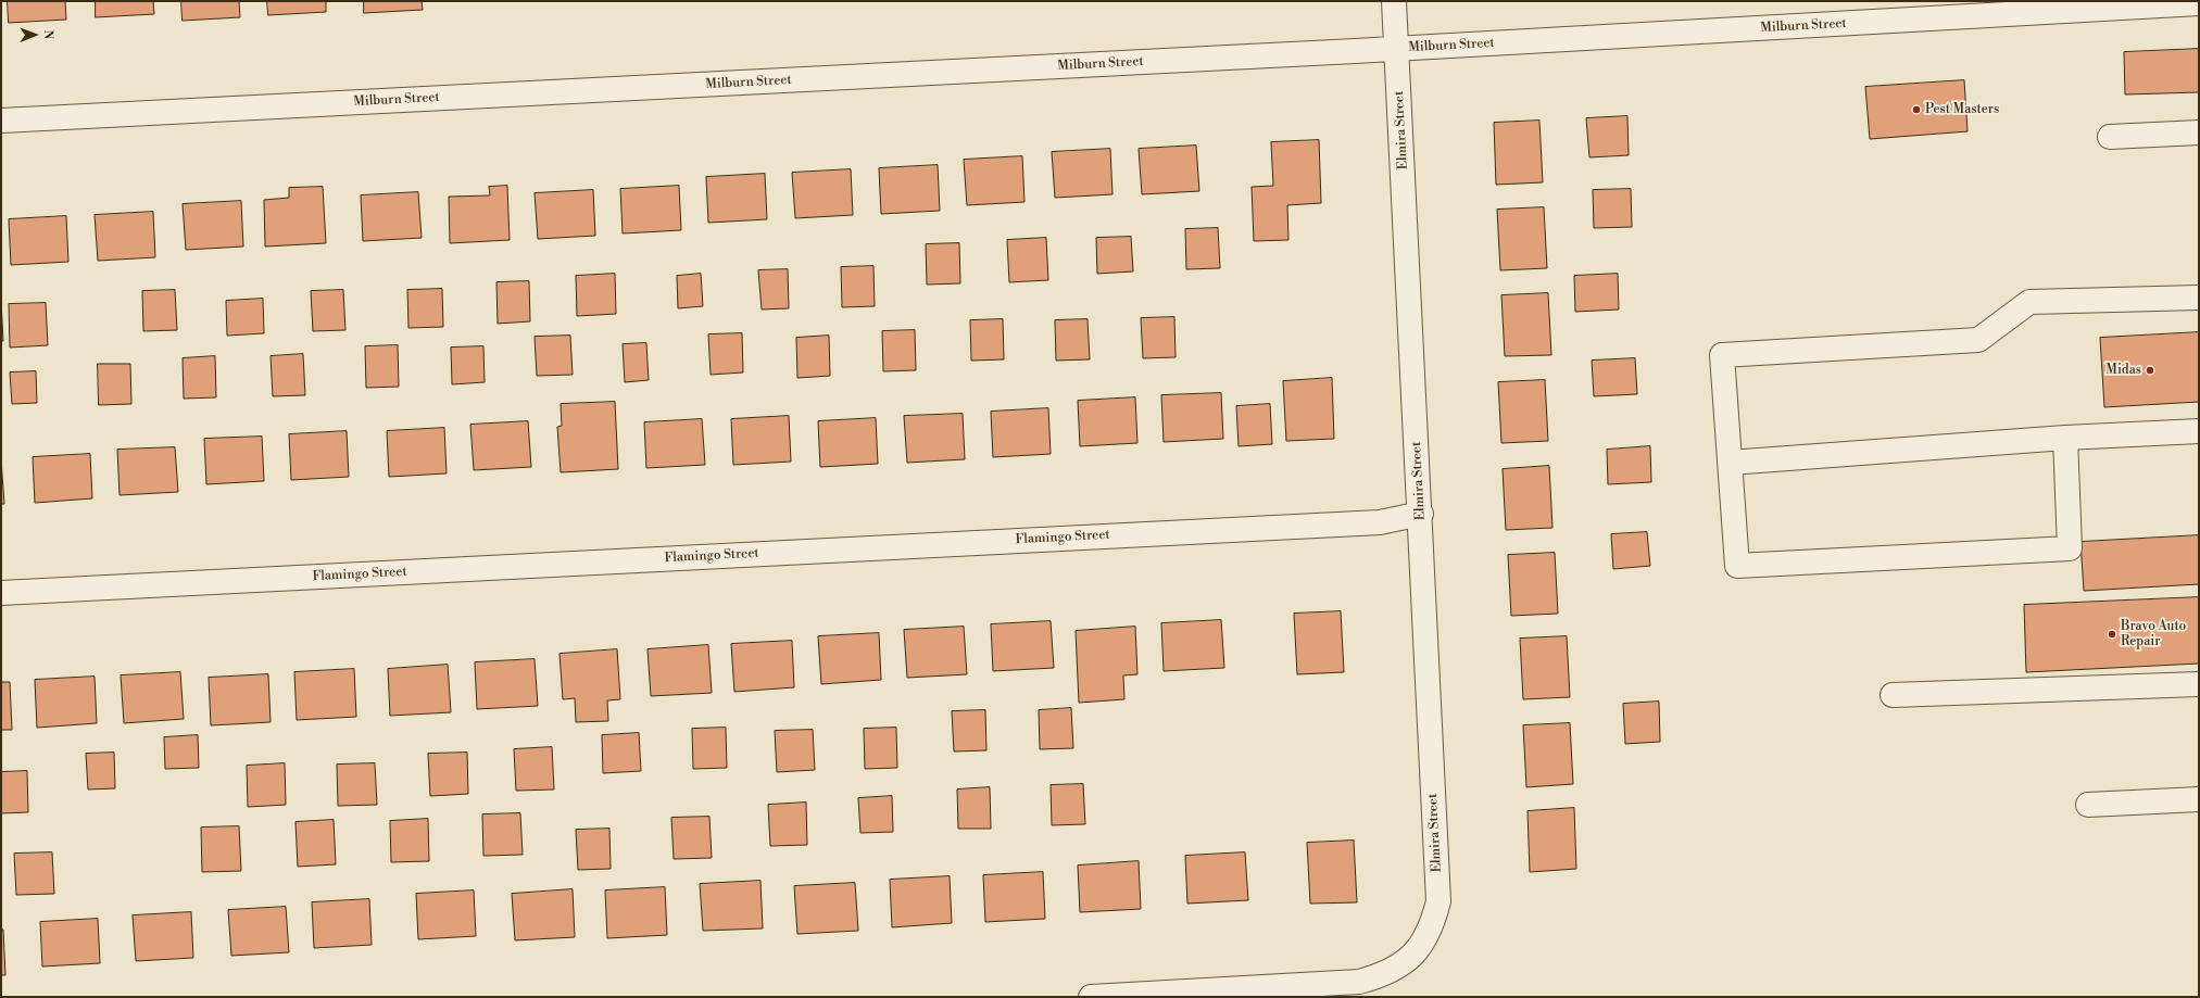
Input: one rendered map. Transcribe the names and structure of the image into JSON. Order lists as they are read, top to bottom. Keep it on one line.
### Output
{"streets":{"street":["Milburn Street","Elmira Street","Flamingo Street"]},"crossings":[["Milburn Street","Elmira Street"],["Elmira Street","Flamingo Street"]],"places":["Pest Masters","Midas","Bravo Auto Repair"],"north":"right"}
